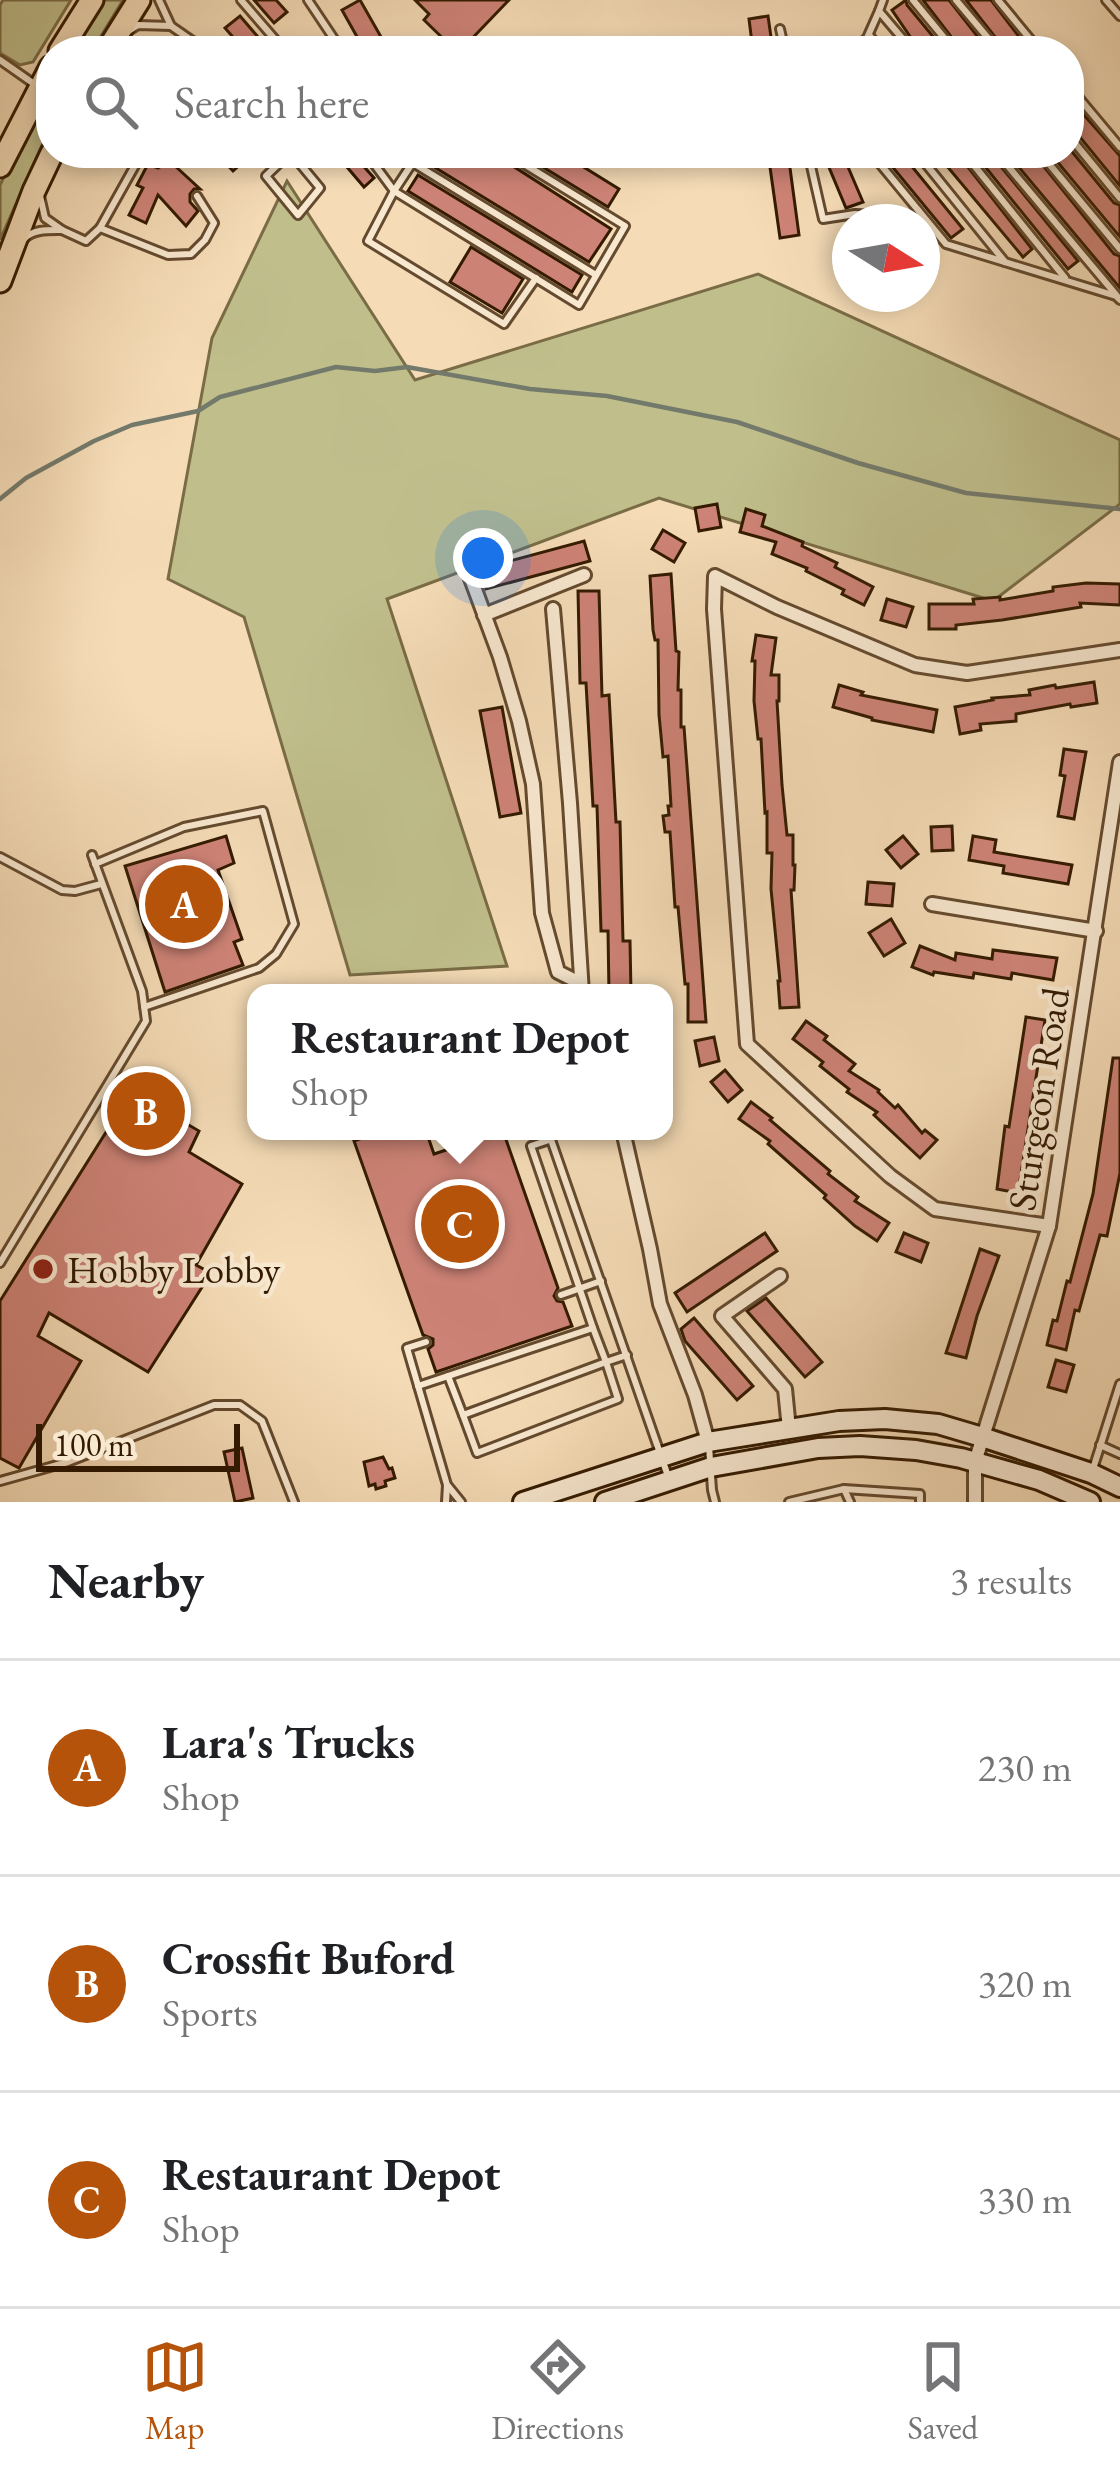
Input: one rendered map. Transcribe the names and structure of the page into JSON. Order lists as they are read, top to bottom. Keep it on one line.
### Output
{"streets":{"street":["Sturgeon Road"]},"places":["Hobby Lobby"],"scale_bar":"100 m","north":"right","page":{"search":"Search here","pins":["A","B","C"],"popup":["Restaurant Depot","Shop"],"scale":"100 m","heading":["Nearby","3 results"],"list":[{"mark":"A","name":"Lara's Trucks","note":"Shop","value":"230 m"},{"mark":"B","name":"Crossfit Buford","note":"Sports","value":"320 m"},{"mark":"C","name":"Restaurant Depot","note":"Shop","value":"330 m"}],"nav":["Map","Directions","Saved"]}}
